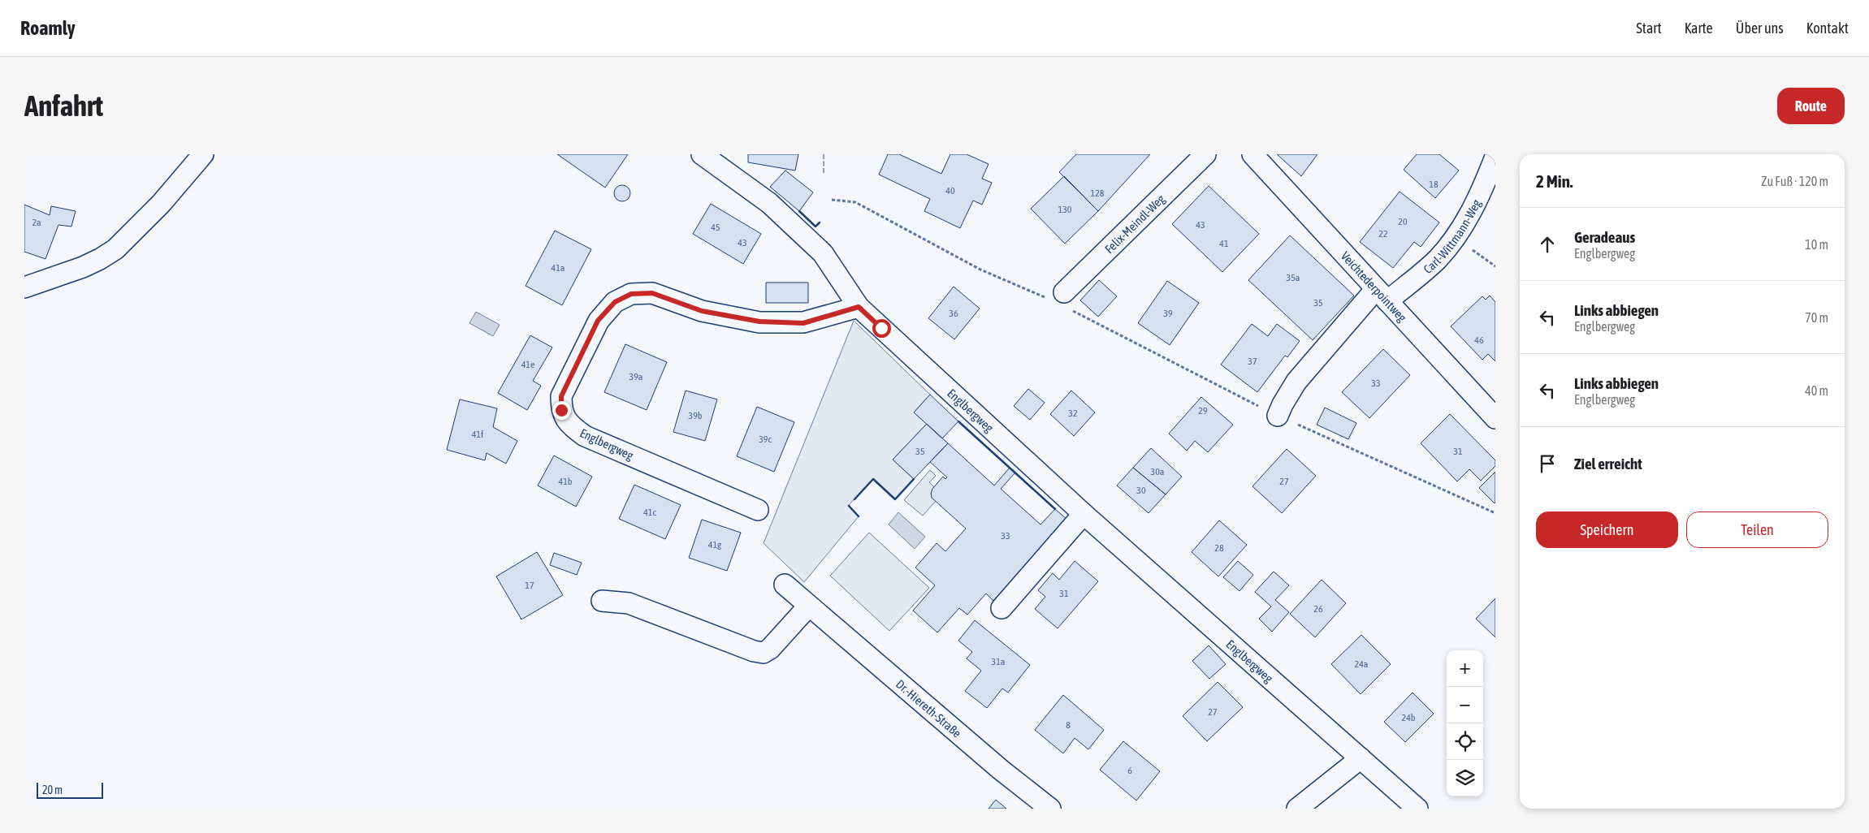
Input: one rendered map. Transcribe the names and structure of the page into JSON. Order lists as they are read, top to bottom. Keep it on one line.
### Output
{"streets":{"street":["Felix-Meindl-Weg","Carl-Wittmann-Weg","Veichtederpointweg","Englbergweg","Dr.-Hiereth-Straße"]},"crossings":[["Carl-Wittmann-Weg","Veichtederpointweg"]],"house_numbers":["18","40","128","130","20","2a","43","45","22","43","41","41a","35a","35","36","39","46","37","41e","39a","33","29","32","39b","41f","39c","35","31","30a","41b","27","30","41c","33","41g","28","17","31","26","31a","24a","27","24b","8","6"],"scale_bar":"20 m","page":{"header":"Roamly","nav":["Start","Karte","Über uns","Kontakt"],"buttons":["Route",["Speichern","Teilen"]],"title":"Anfahrt","heading":["2 Min.","Zu Fuß · 120 m"],"list":[["Geradeaus","Englbergweg","10 m"],["Links abbiegen","Englbergweg","70 m"],["Links abbiegen","Englbergweg","40 m"],"Ziel erreicht"],"map_buttons":["+","−"],"scale":"20 m"}}
